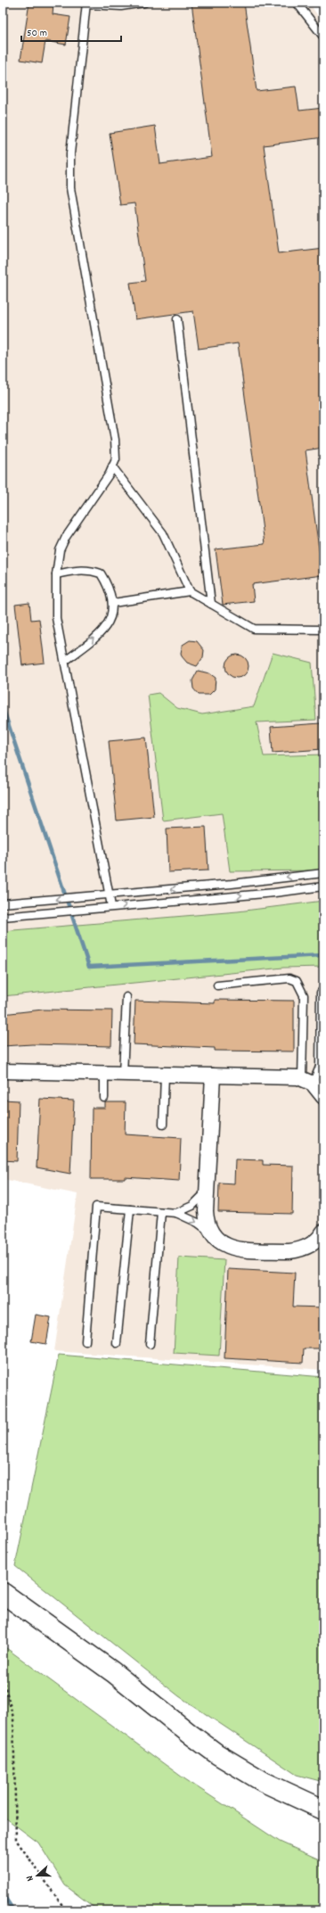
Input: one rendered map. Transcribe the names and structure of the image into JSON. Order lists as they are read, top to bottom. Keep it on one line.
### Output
{"scale_bar":"50 m","north":"left"}
